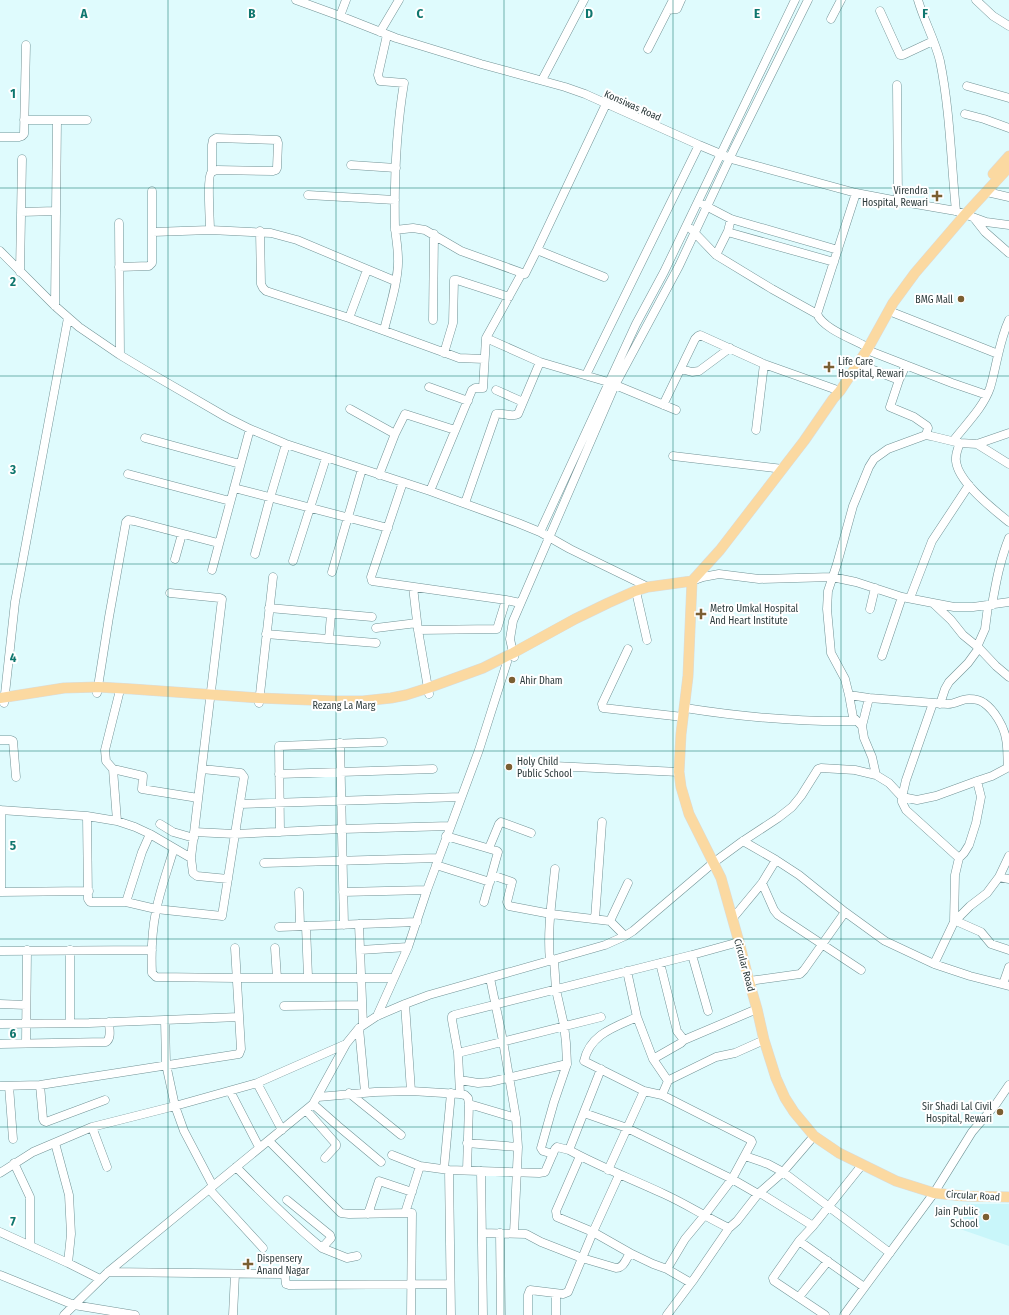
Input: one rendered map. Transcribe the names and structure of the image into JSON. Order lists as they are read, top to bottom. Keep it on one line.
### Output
{"streets":{"main road":["Rezang La Marg","Circular Road"],"street":["Konsiwas Road"]},"crossings":[["Rezang La Marg","Circular Road"]],"places":{"health":["Virendra Hospital, Rewari","Life Care Hospital, Rewari","Metro Umkal Hospital And Heart Institute","Dispensery Anand Nagar"],"other":["BMG Mall","Ahir Dham","Holy Child Public School","Sir Shadi Lal Civil Hospital, Rewari","Jain Public School"]},"grid":{"columns":["A","B","C","D","E","F"],"rows":["1","2","3","4","5","6","7"]}}
